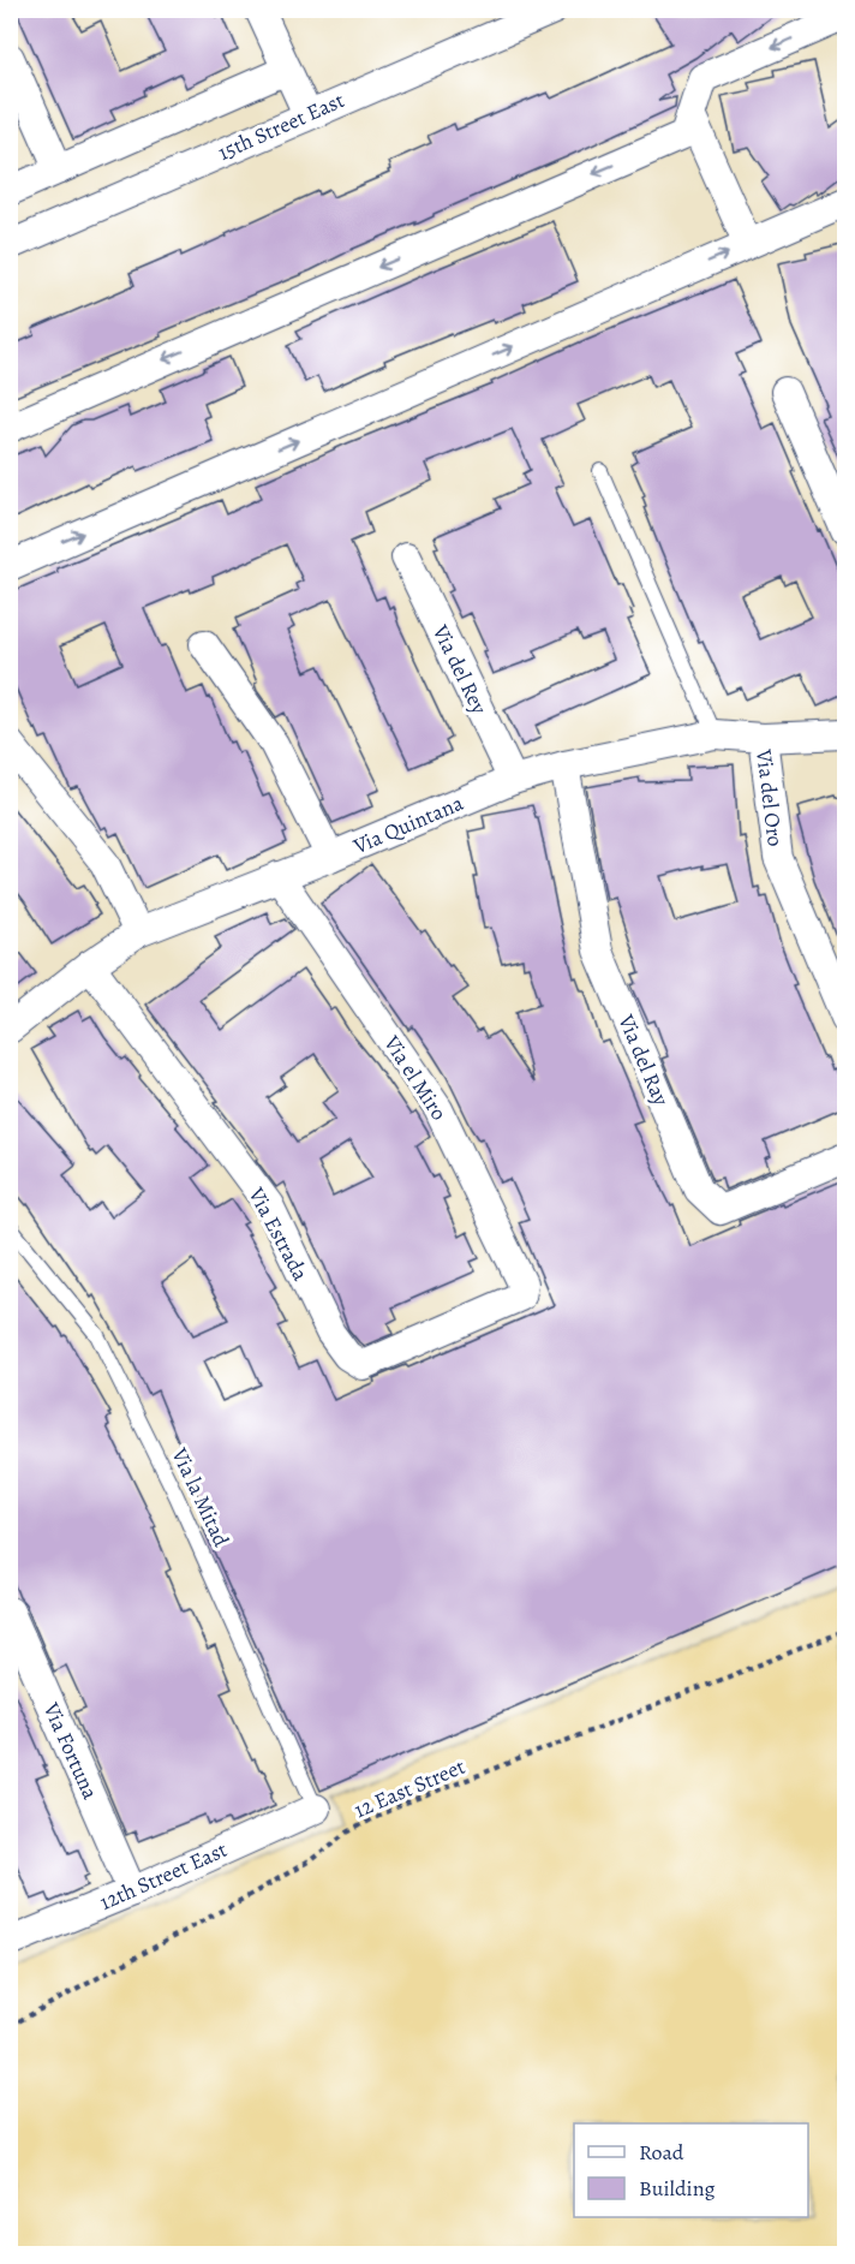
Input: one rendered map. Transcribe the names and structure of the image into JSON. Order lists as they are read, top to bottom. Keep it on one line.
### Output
{"streets":{"street":["15th Street East","Via del Rey","Via del Oro","Via Quintana","Via del Ray","Via el Miro","Via Estrada","Via Fortuna","12th Street East"],"lane":["Via la Mitad"],"path":["12 East Street"]},"crossings":[["Via del Rey","Via Quintana"],["Via del Oro","Via Quintana"],["Via Quintana","Via del Ray"],["Via Quintana","Via el Miro"],["Via Quintana","Via Estrada"],["Via el Miro","Via Estrada"],["Via la Mitad","12th Street East"],["Via Fortuna","12th Street East"]],"legend":["Road","Building"]}
